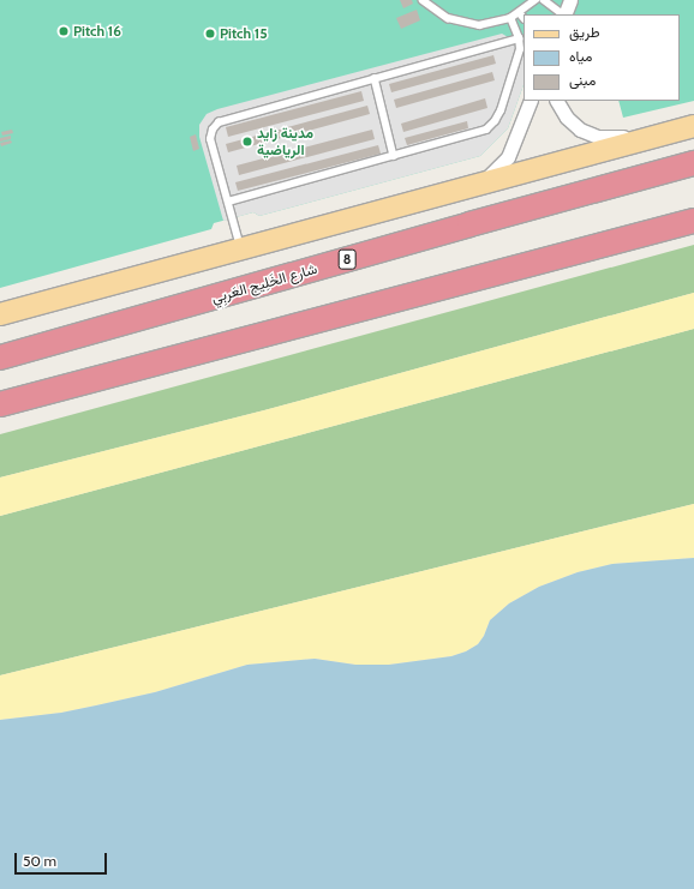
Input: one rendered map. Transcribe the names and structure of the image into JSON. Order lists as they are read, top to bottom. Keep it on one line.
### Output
{"streets":{"highway":["8","شارع الخَلِيج العَربِي"]},"places":["Pitch 16","Pitch 15","مدينة زايد الرياضية"],"legend":["طريق","مياه","مبنى"],"scale_bar":"50 m"}
